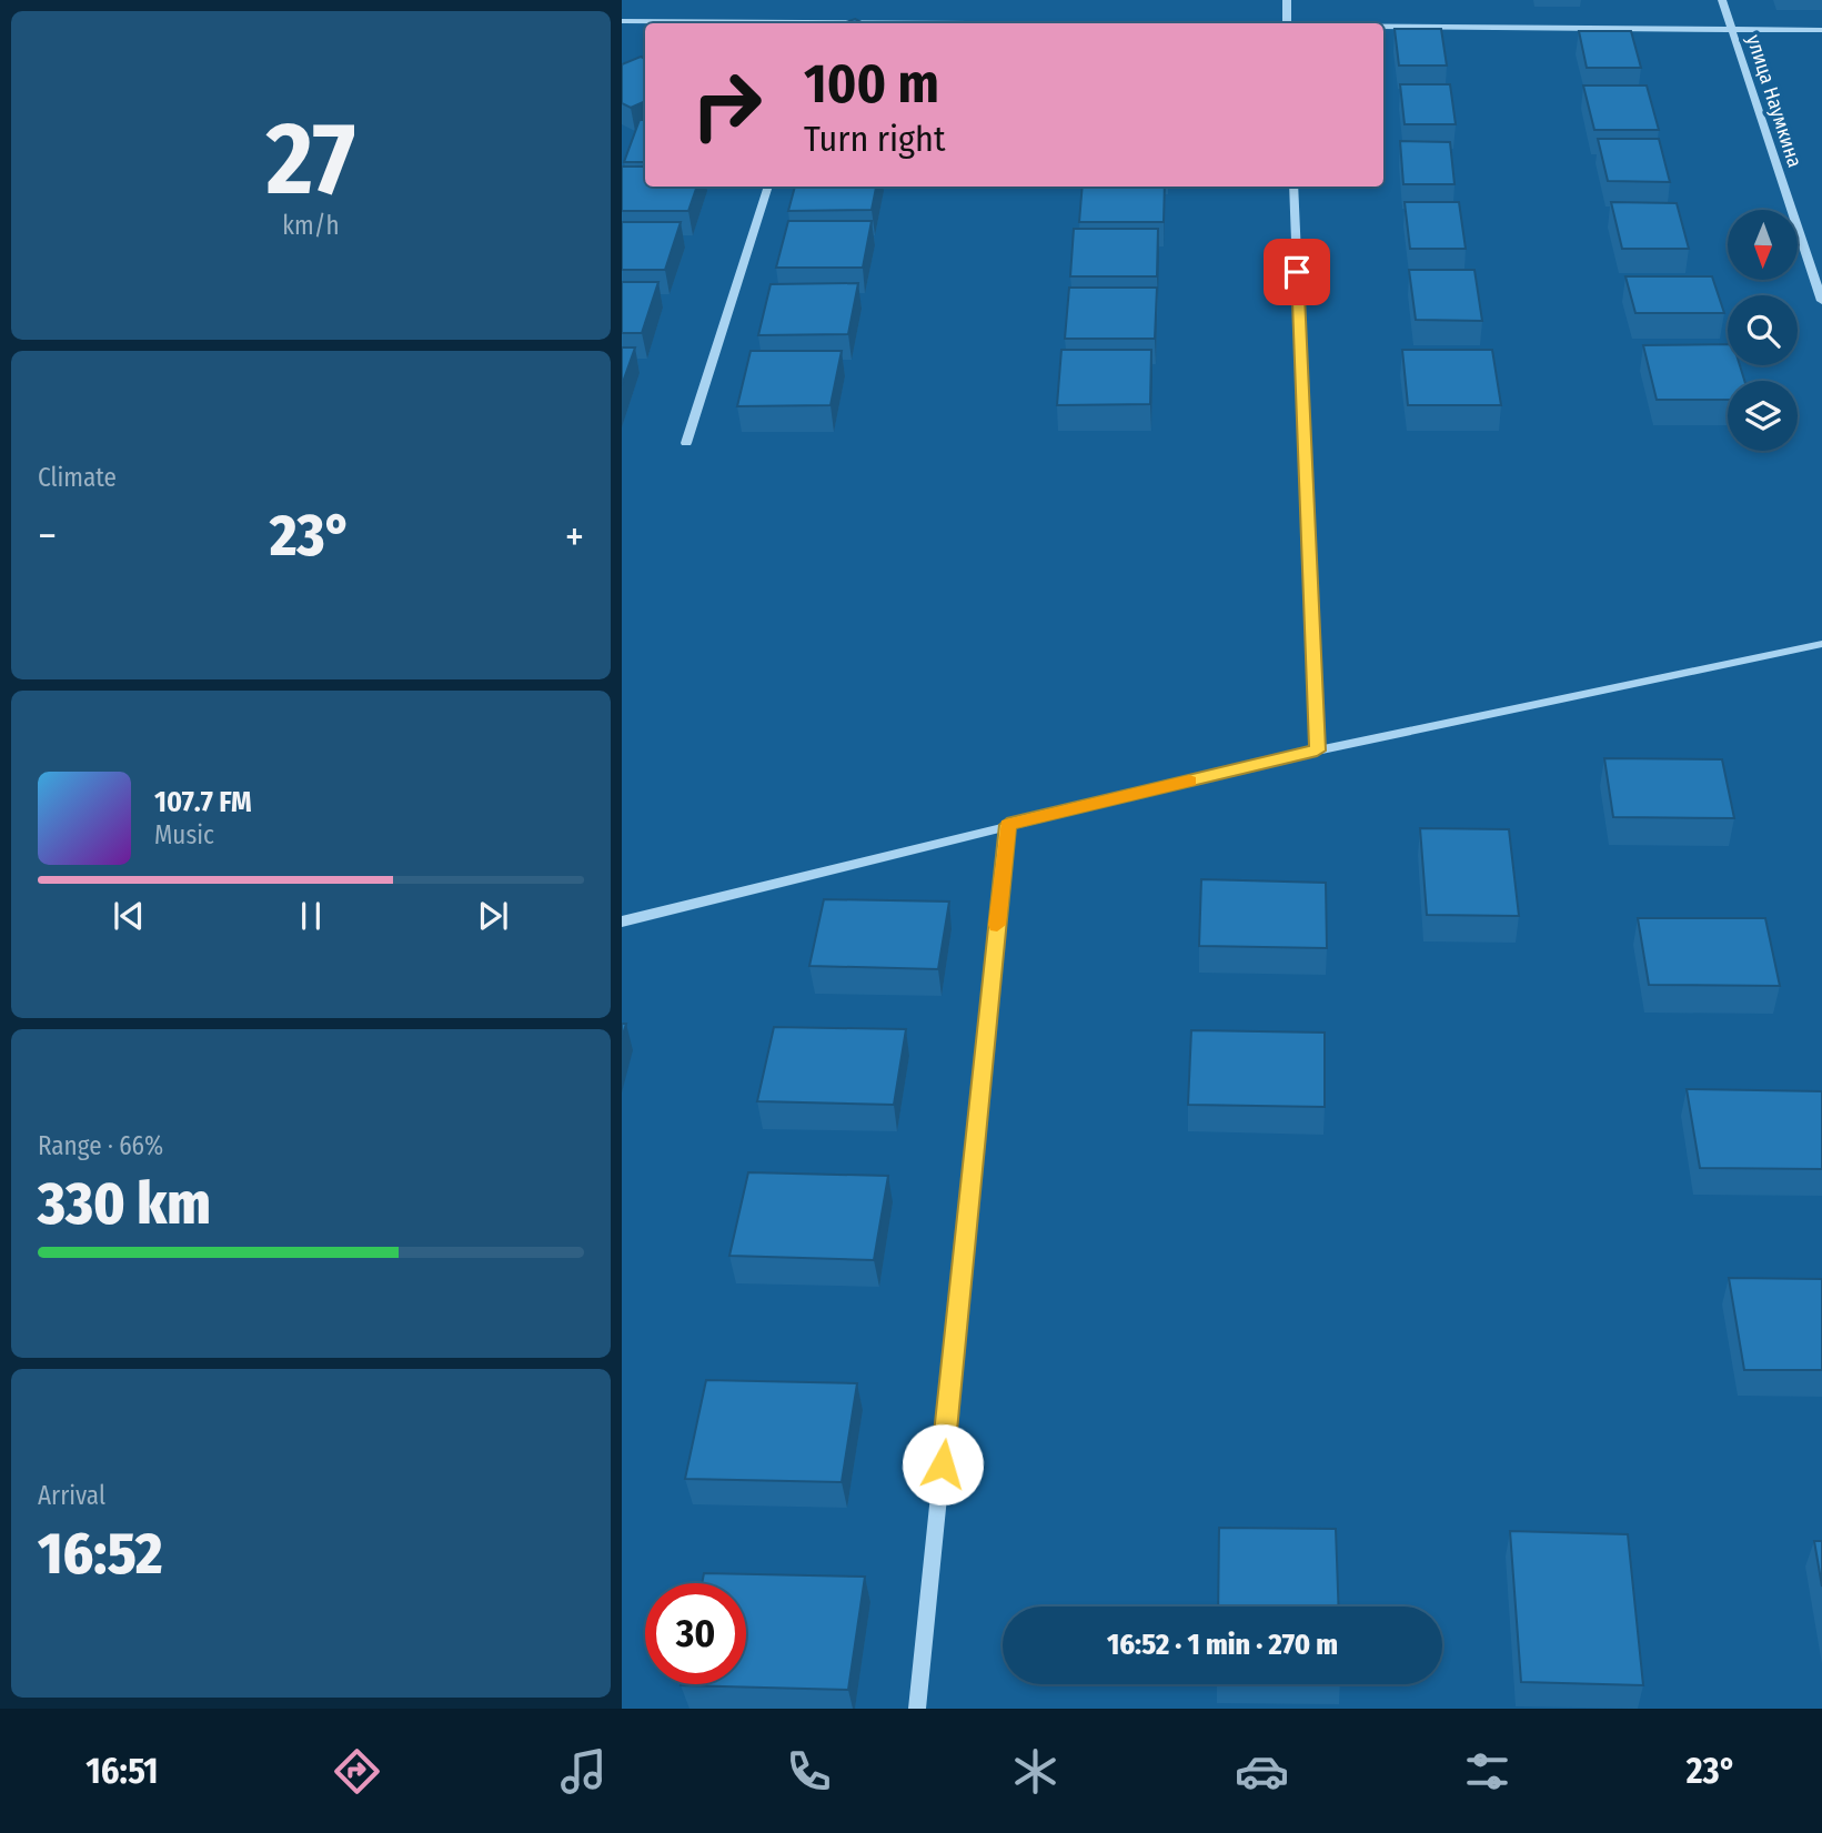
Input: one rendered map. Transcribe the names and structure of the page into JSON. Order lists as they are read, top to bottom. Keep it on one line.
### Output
{"streets":{"street":["улица Наумкина"]},"north":"bottom","page":{"tile":[["27","km/h"],"Climate",["Range · 66%","330 km"],["Arrival","16:52"]],"turn":["100 m","Turn right"],"heat":["−","23°","+"],"song":["107.7 FM","Music"],"limit":"30","trip":"16:52 · 1 min · 270 m","tabs":["16:51","23°"]}}
